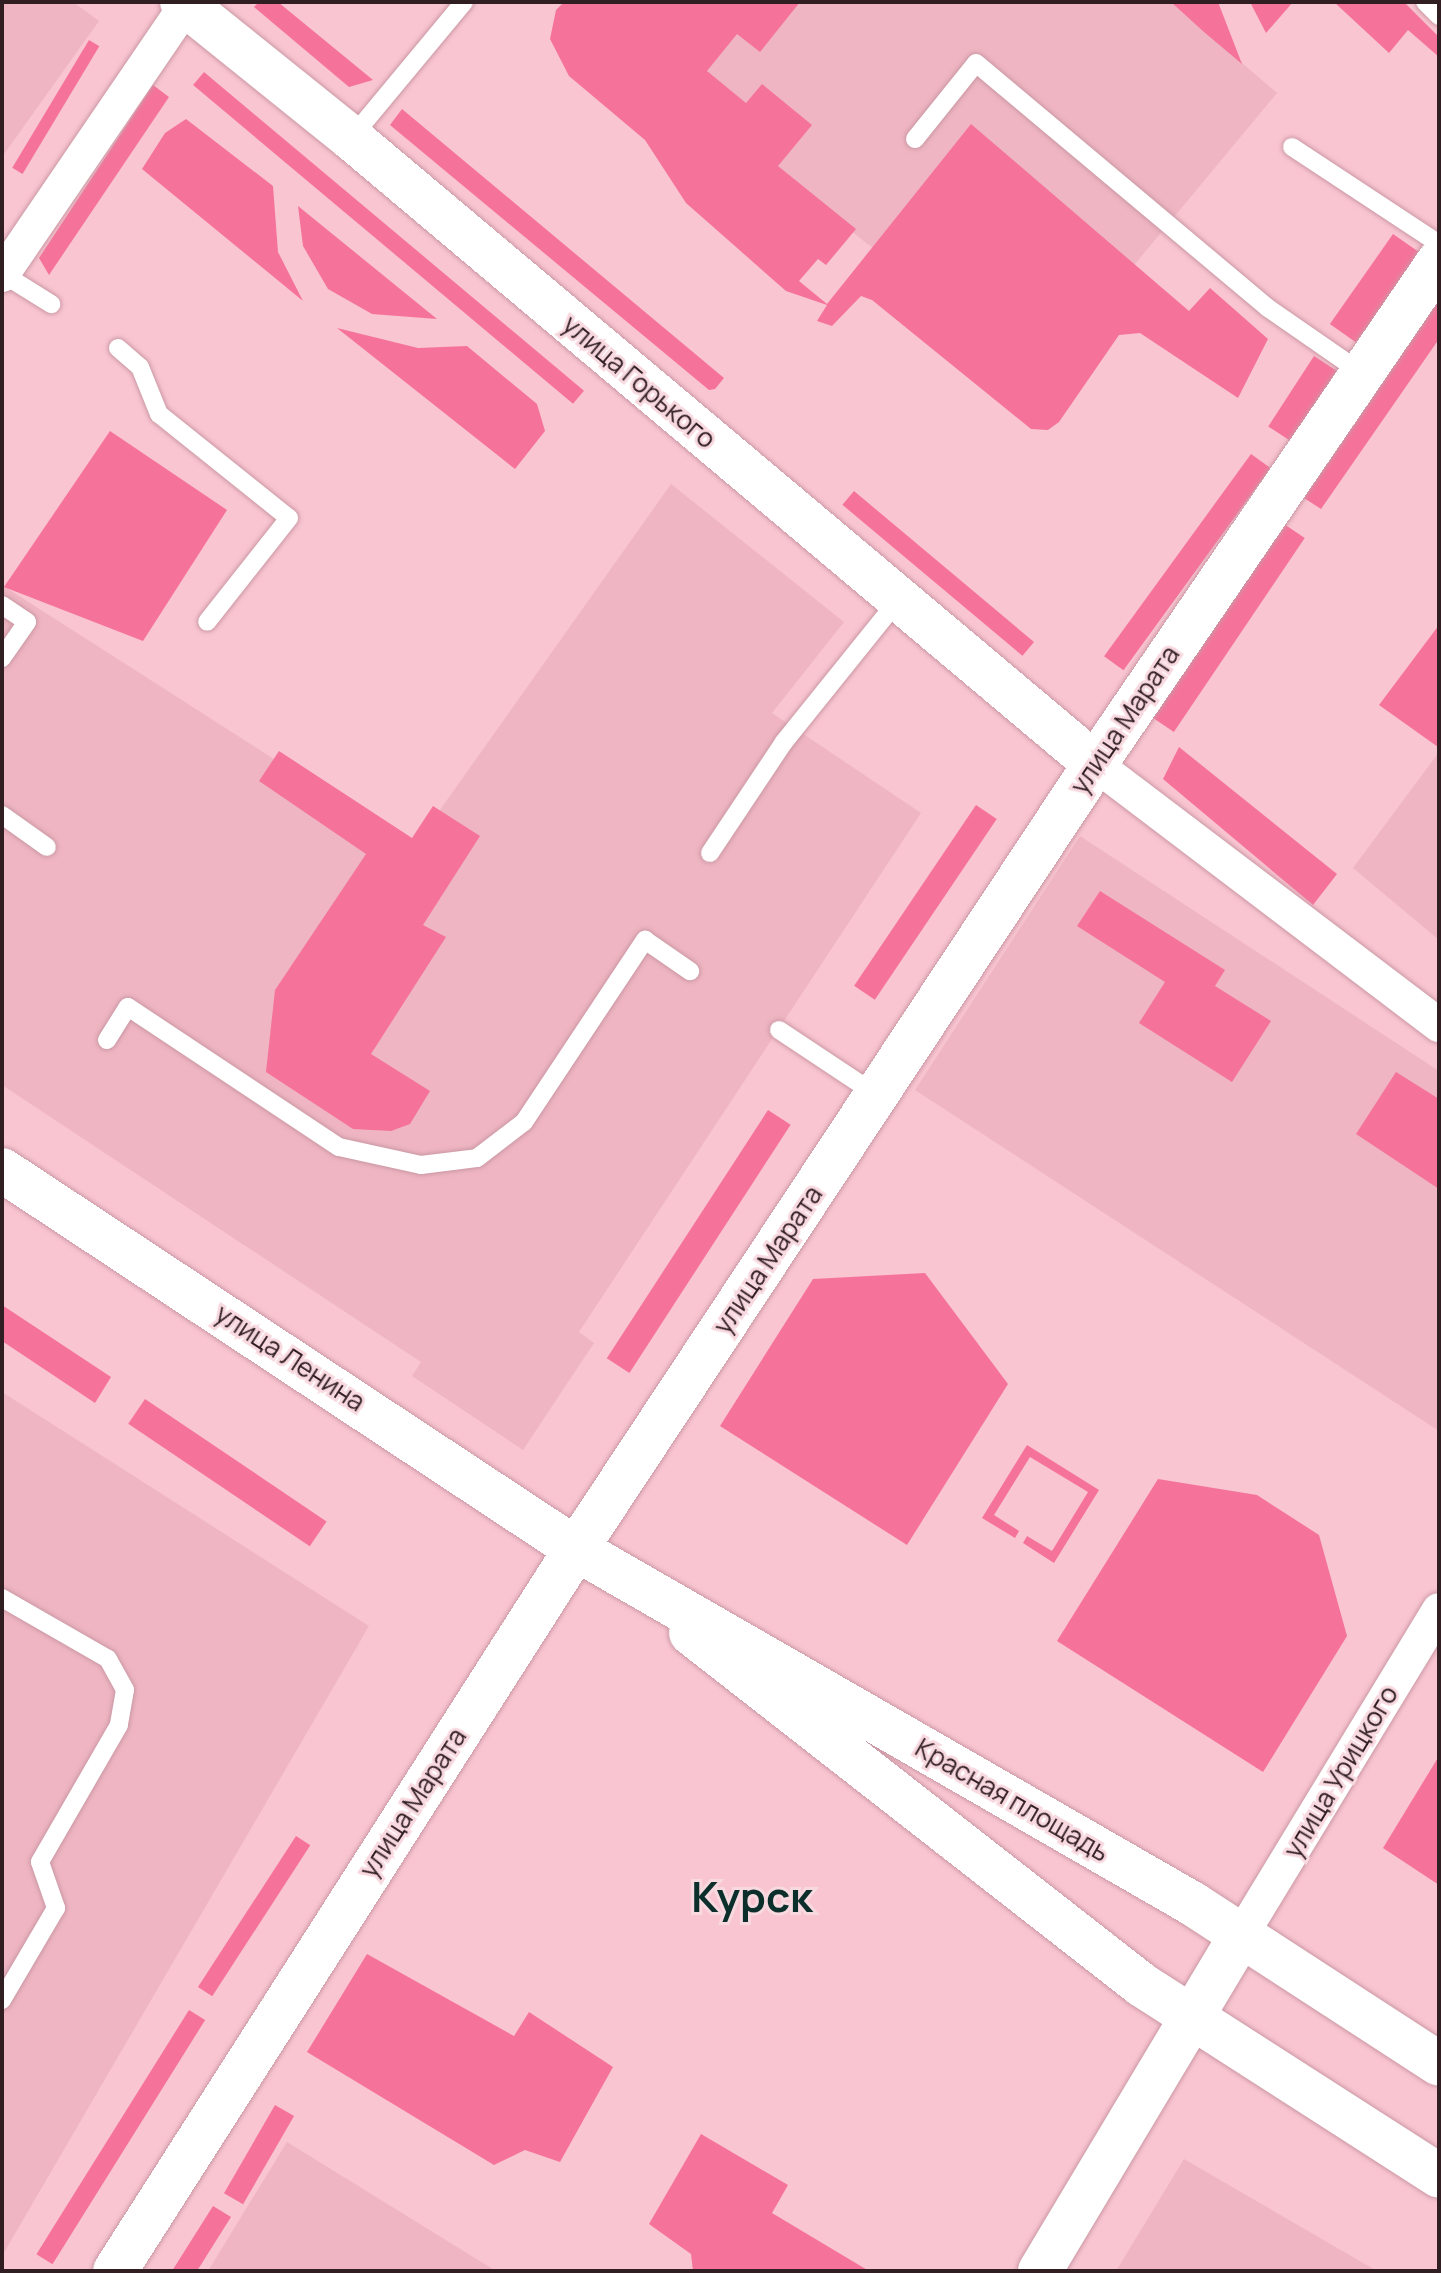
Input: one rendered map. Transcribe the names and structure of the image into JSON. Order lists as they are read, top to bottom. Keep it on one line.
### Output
{"streets":{"street":["улица Горького","улица Марата","улица Ленина","улица Урицкого","Красная площадь"]},"crossings":[["улица Горького","улица Марата"],["улица Марата","улица Ленина"],["улица Марата","Красная площадь"],["улица Ленина","Красная площадь"],["улица Урицкого","Красная площадь"]],"districts":["Курск"]}
